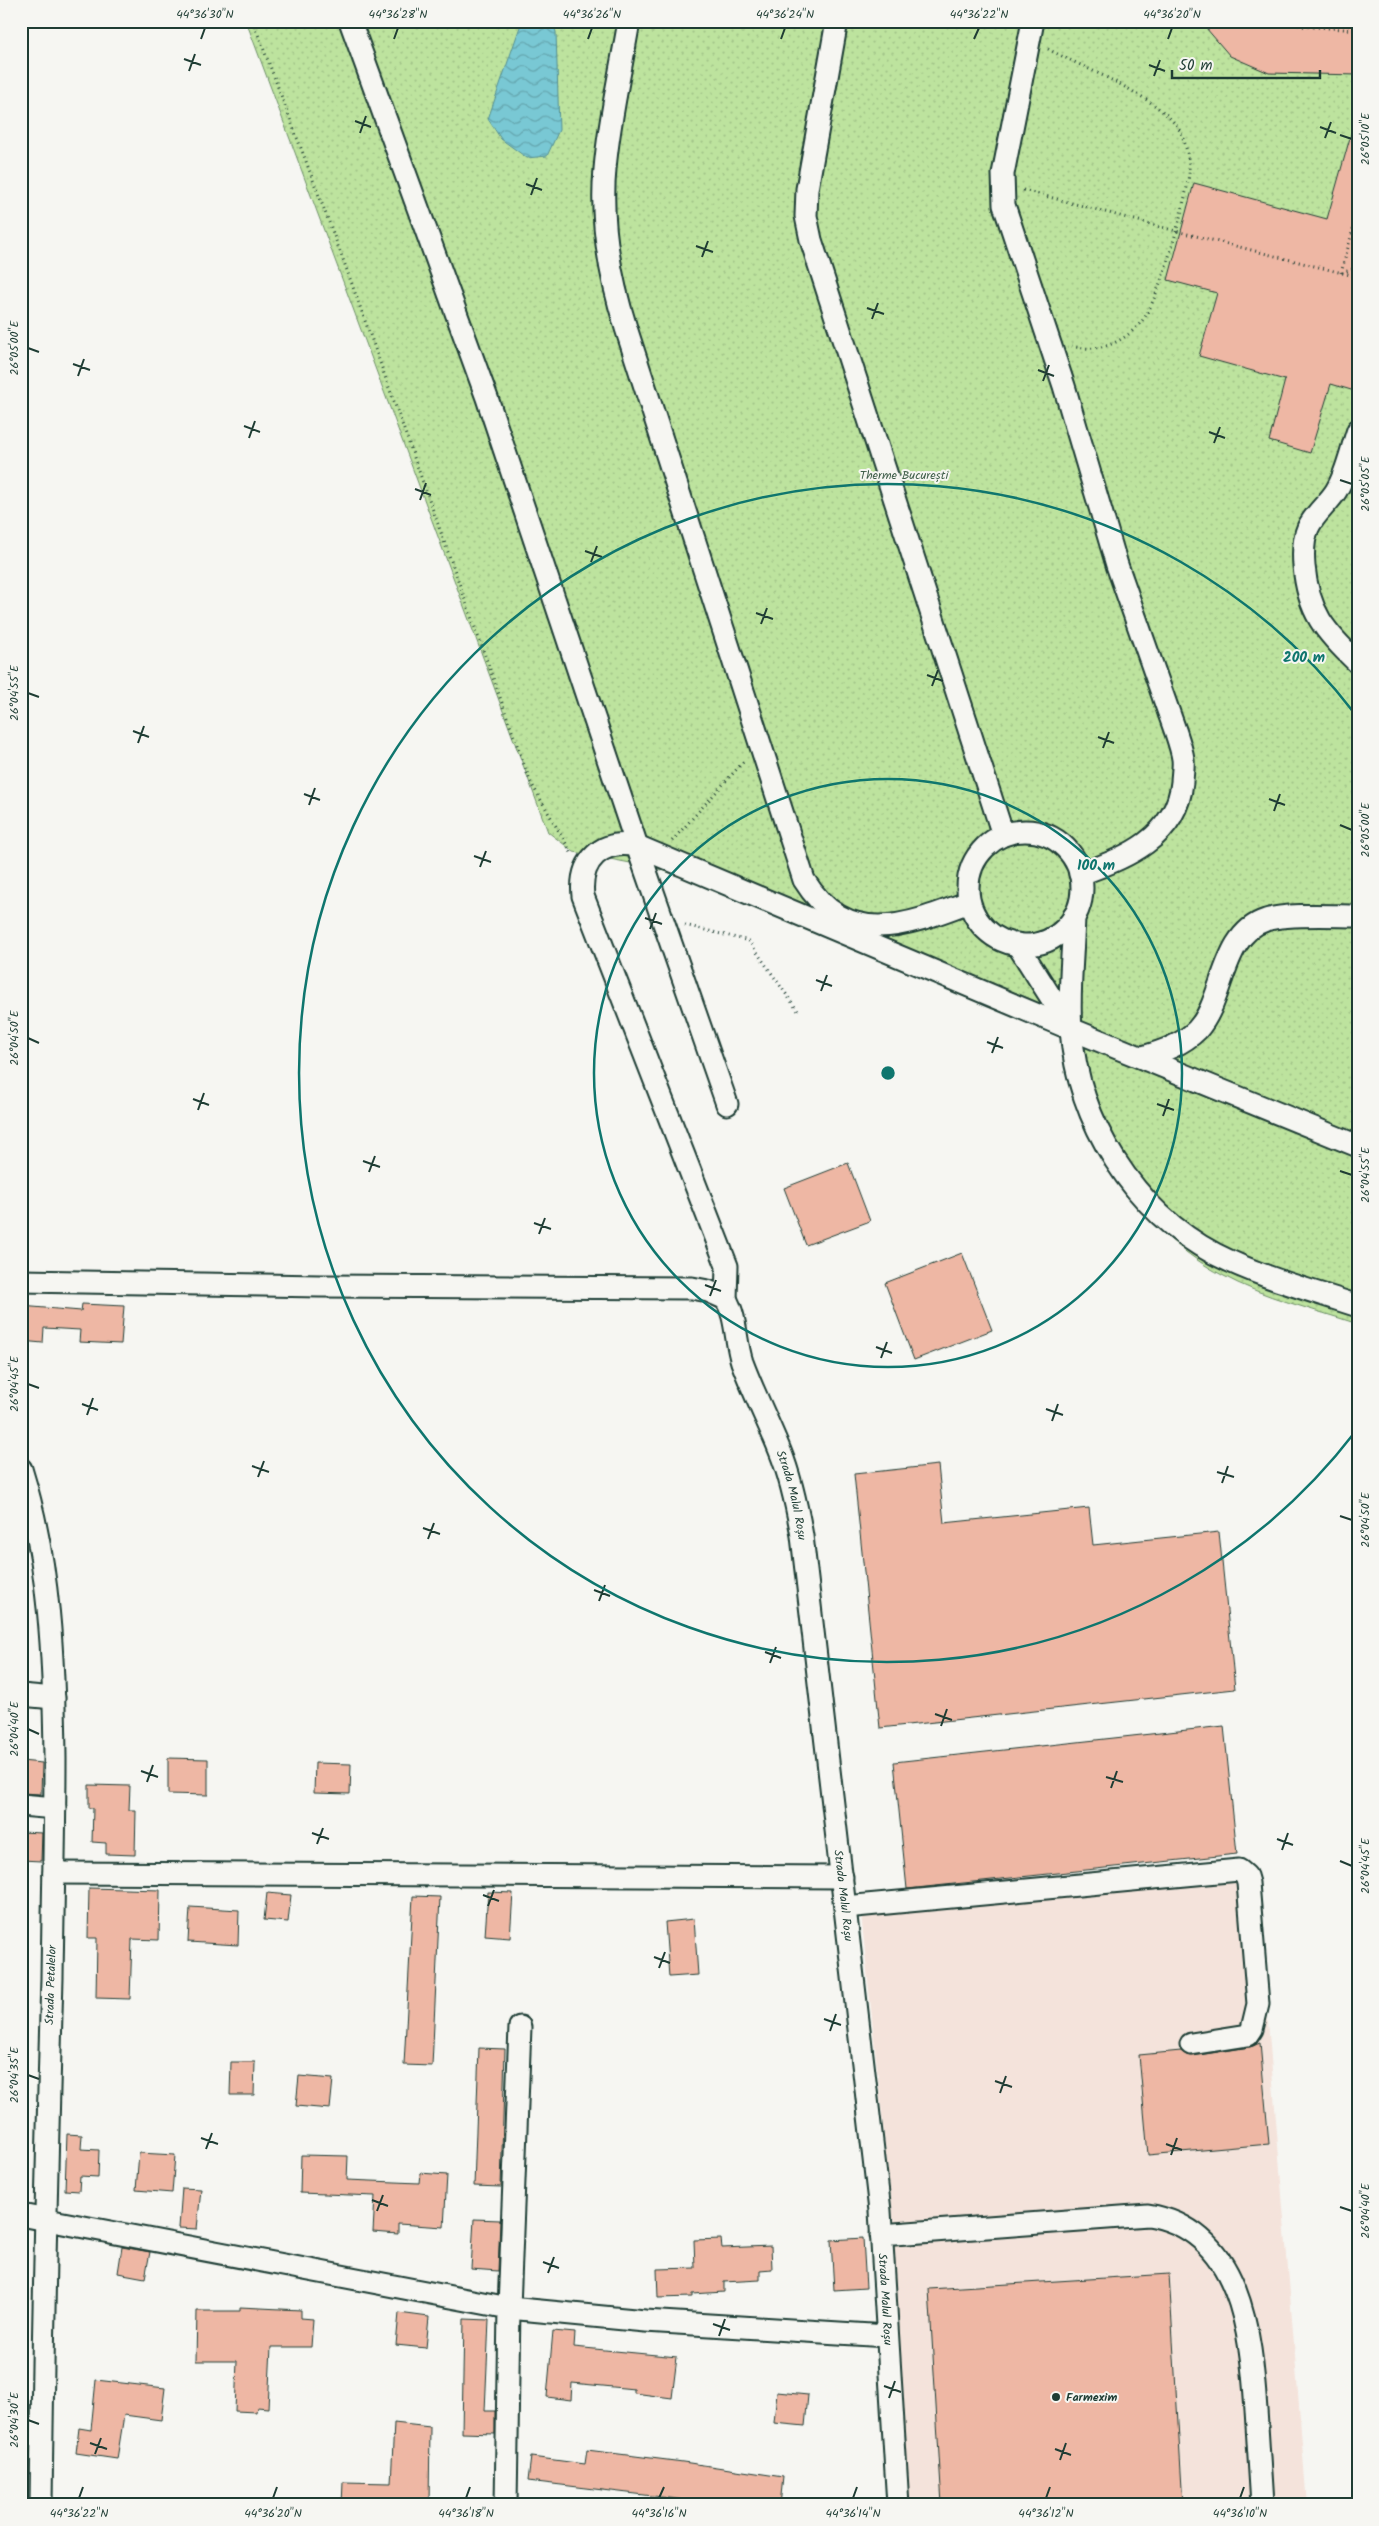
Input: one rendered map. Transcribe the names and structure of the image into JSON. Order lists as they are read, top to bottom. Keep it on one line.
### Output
{"streets":{"street":["Strada Malul Roșu","Strada Petalelor"]},"parks":["Therme București"],"places":["Farmexim"],"scale_bar":"50 m","coordinates":["44°36'30\"N","44°36'28\"N","44°36'26\"N","44°36'24\"N","44°36'22\"N","44°36'20\"N","26°05'10\"E","26°05'00\"E","26°05'05\"E","26°04'55\"E","26°04'50\"E","26°04'45\"E","26°04'40\"E","26°04'35\"E","26°04'30\"E","44°36'18\"N","44°36'16\"N","44°36'14\"N","44°36'12\"N","44°36'10\"N"],"rings":["200 m","100 m"]}
